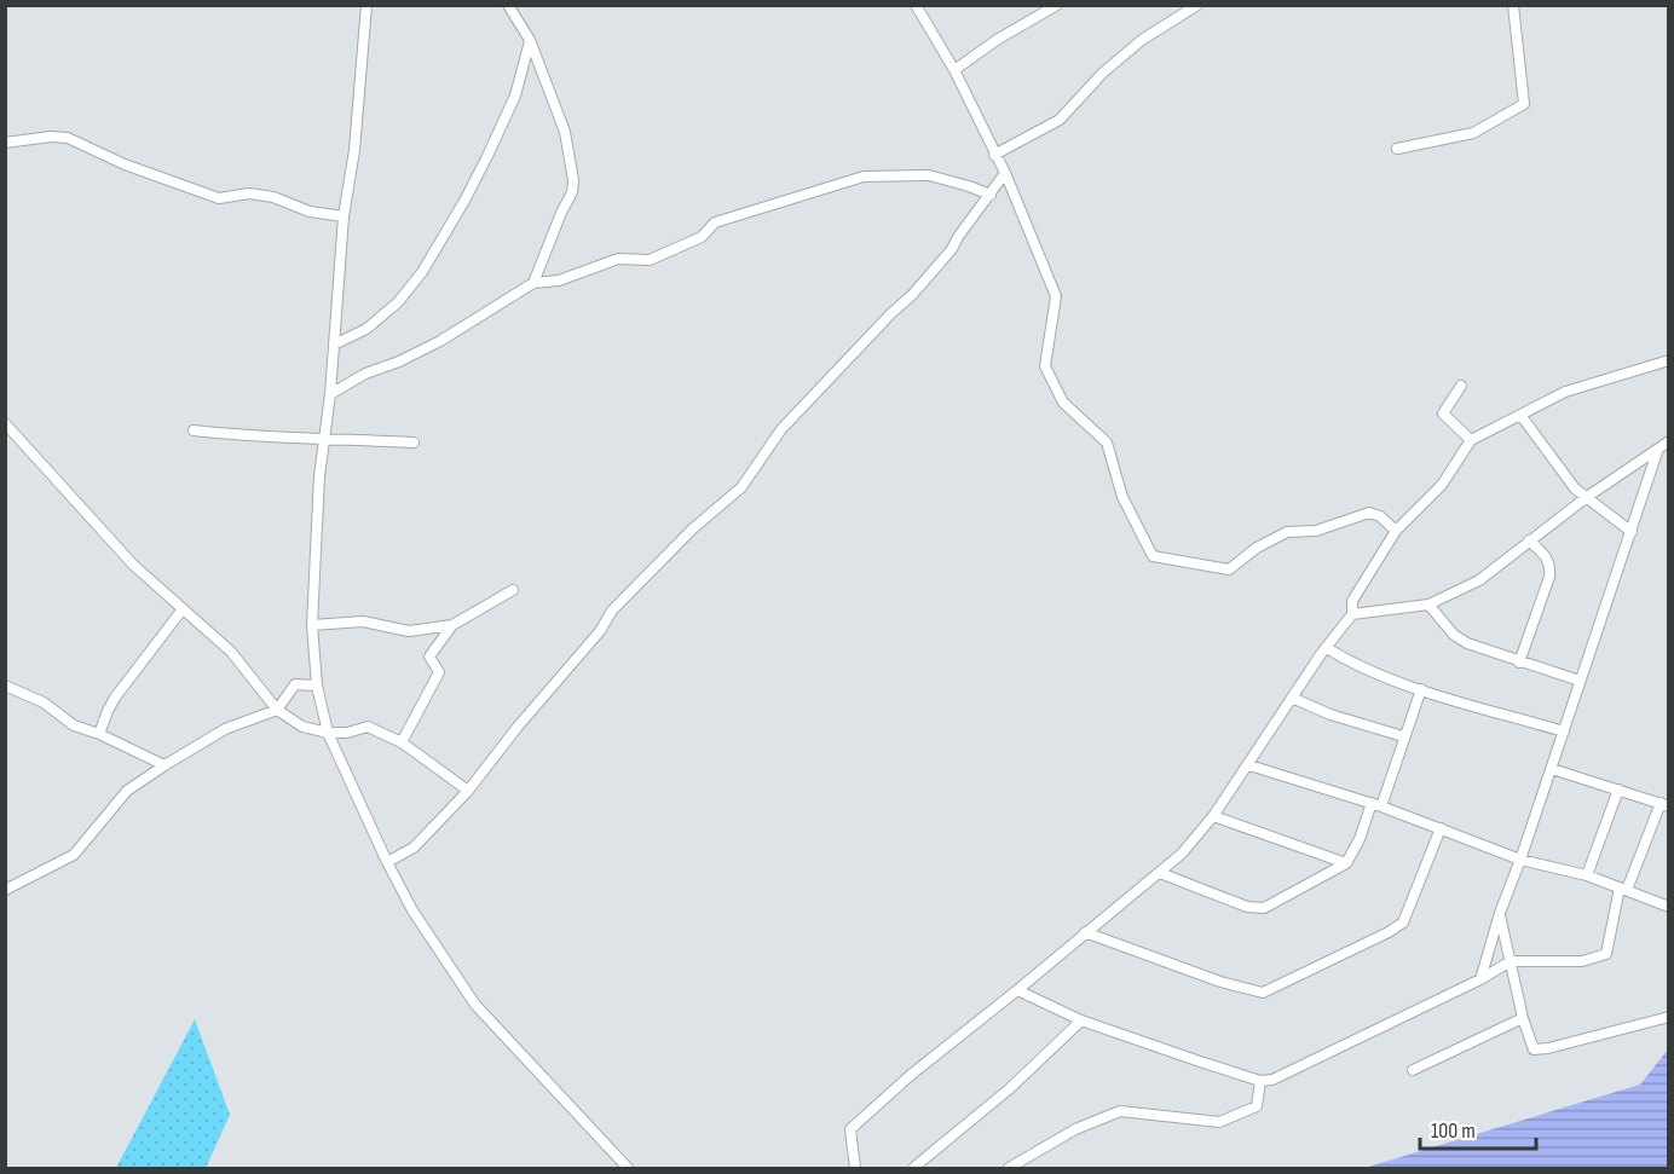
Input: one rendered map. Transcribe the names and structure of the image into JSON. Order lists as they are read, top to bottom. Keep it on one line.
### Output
{"scale_bar":"100 m"}
